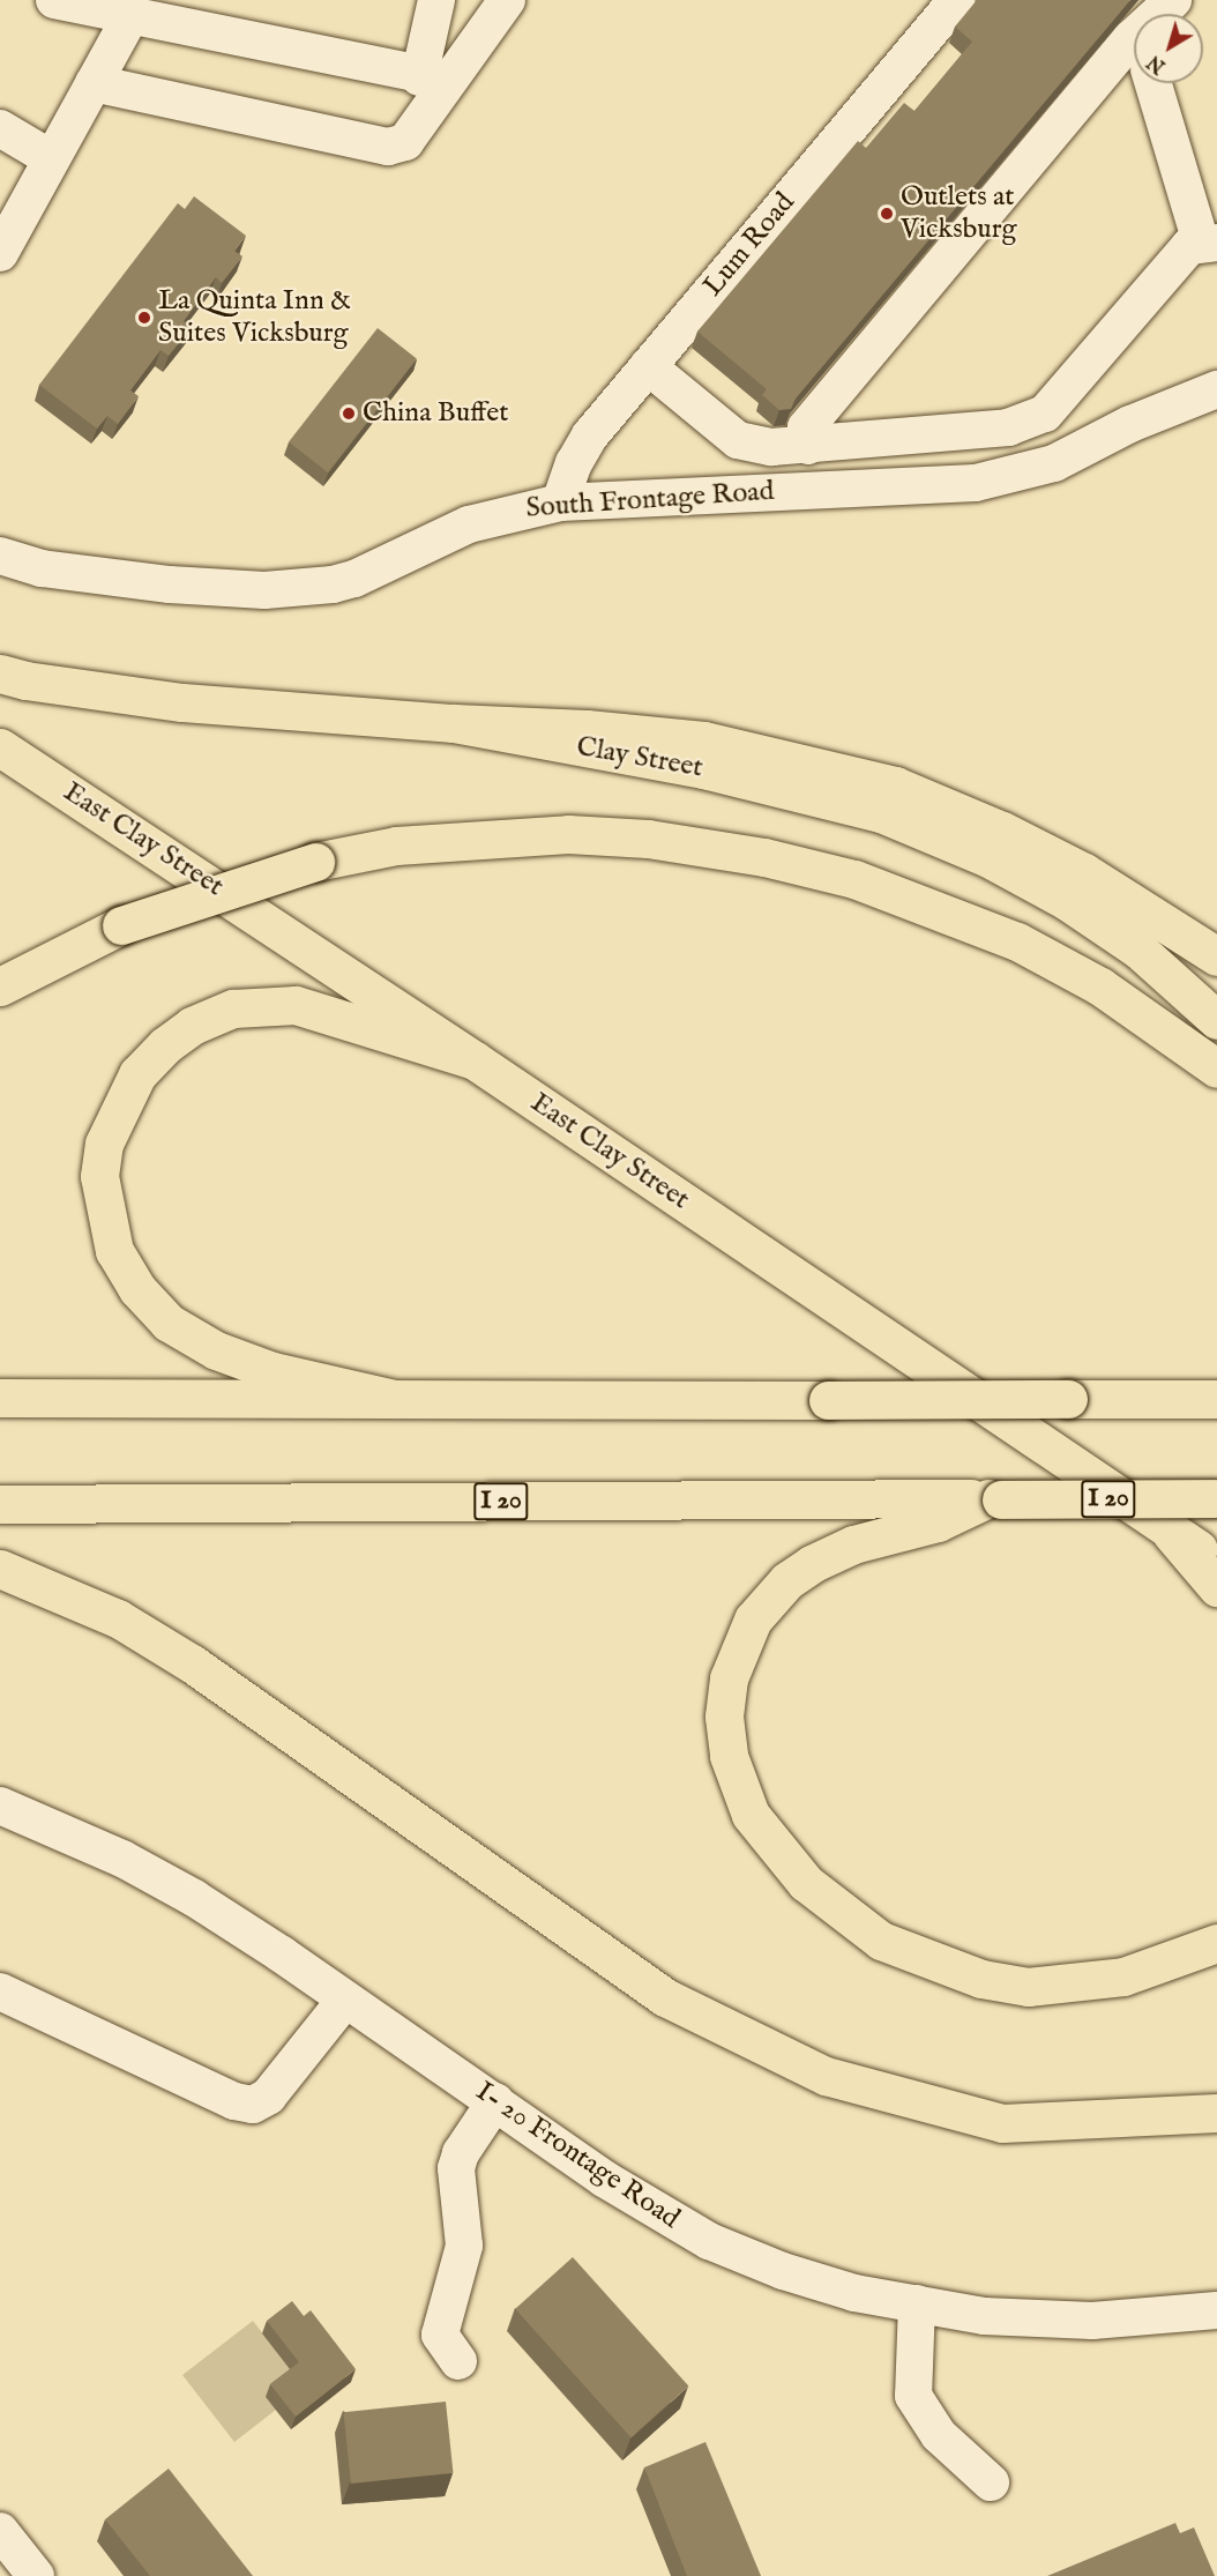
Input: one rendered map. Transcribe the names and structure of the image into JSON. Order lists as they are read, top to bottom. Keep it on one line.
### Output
{"streets":{"main road":["Clay Street","East Clay Street","I 20"],"street":["Lum Road","South Frontage Road","I- 20 Frontage Road"]},"crossings":[["Lum Road","South Frontage Road"]],"places":["Outlets at Vicksburg","La Quinta Inn & Suites Vicksburg","China Buffet"],"north":"bottom left"}
